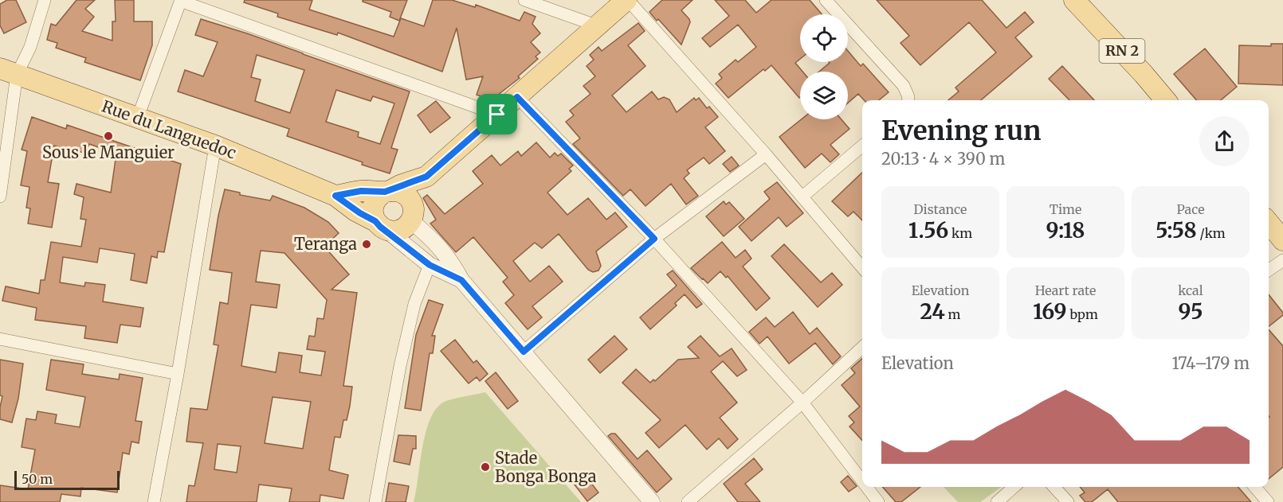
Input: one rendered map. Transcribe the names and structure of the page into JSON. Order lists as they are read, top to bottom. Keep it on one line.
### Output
{"streets":{"main road":["RN 2","Rue du Languedoc"]},"places":["Sous le Manguier","Teranga","Stade Bonga Bonga"],"scale_bar":"50 m","page":{"heading":["Evening run","20:13 · 4 × 390 m"],"stats":[["Distance","1.56 km"],["Time","9:18"],["Pace","5:58 /km"],["Elevation","24 m"],["Heart rate","169 bpm"],["kcal","95"]],"chart":["Elevation","174–179 m"],"scale":"50 m"}}
